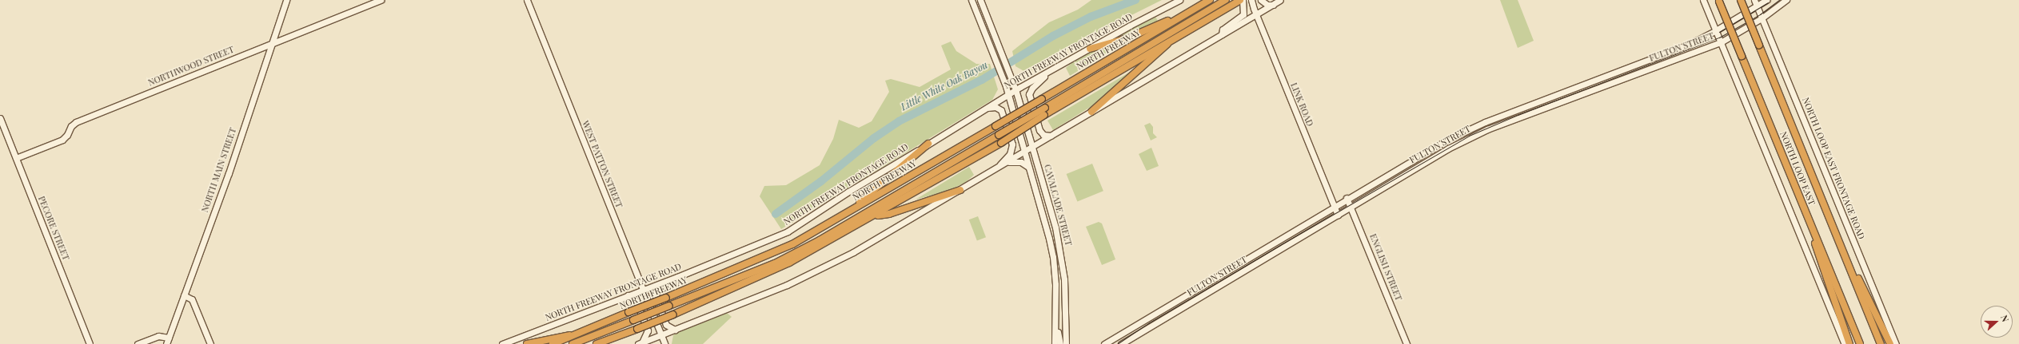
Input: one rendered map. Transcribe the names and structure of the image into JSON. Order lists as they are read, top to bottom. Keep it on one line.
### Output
{"streets":{"highway":["NORTH FREEWAY","NORTH LOOP EAST"],"main road":["FULTON STREET","NORTH FREEWAY FRONTAGE ROAD","NORTHWOOD STREET","LINK ROAD","WEST PATTON STREET","NORTH LOOP EAST FRONTAGE ROAD","NORTH MAIN STREET","CAVALCADE STREET","PECORE STREET","ENGLISH STREET"]},"crossings":[["FULTON STREET","LINK ROAD"],["FULTON STREET","NORTH LOOP EAST FRONTAGE ROAD"],["FULTON STREET","ENGLISH STREET"],["NORTH FREEWAY FRONTAGE ROAD","WEST PATTON STREET"],["NORTH FREEWAY FRONTAGE ROAD","CAVALCADE STREET"],["NORTHWOOD STREET","NORTH MAIN STREET"],["NORTHWOOD STREET","PECORE STREET"]],"water":["Little White Oak Bayou"],"north":"right"}
